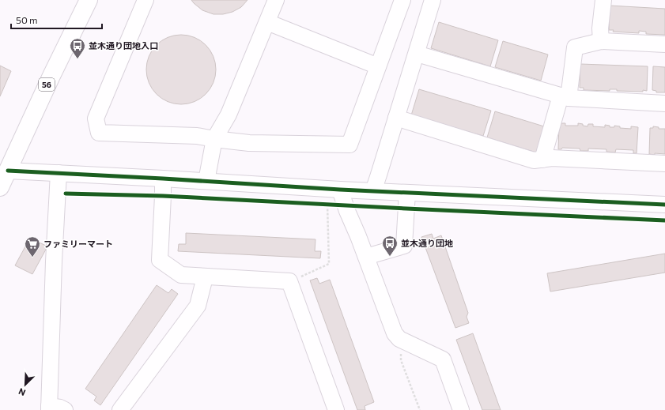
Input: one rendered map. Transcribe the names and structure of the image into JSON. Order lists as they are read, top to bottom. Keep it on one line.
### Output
{"streets":{"main road":["56"]},"places":{"bus stop":["並木通り団地入口","並木通り団地"],"supermarket":["ファミリーマート"]},"scale_bar":"50 m","north":"bottom left"}
